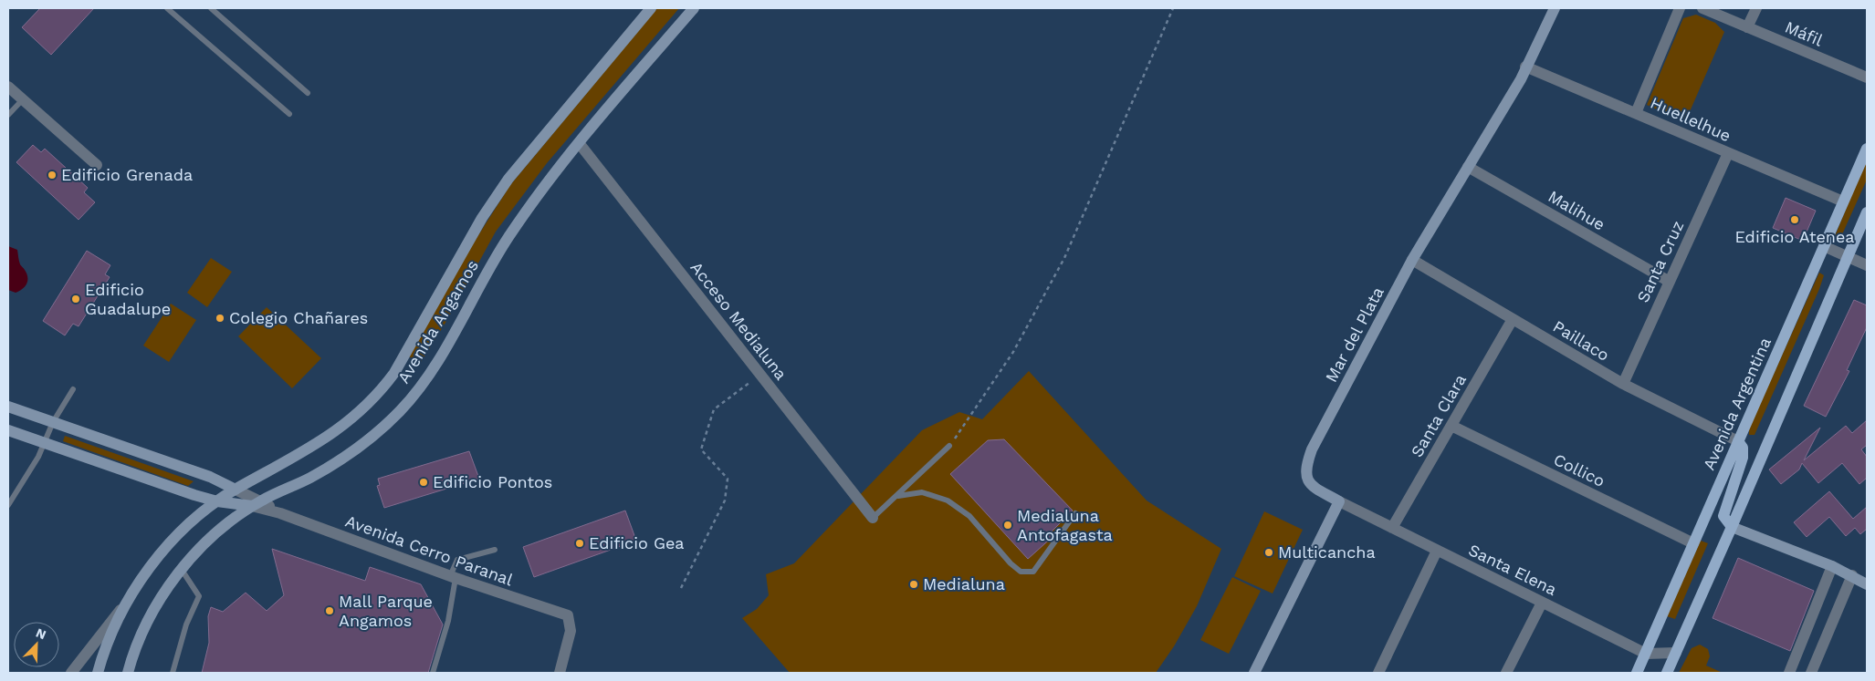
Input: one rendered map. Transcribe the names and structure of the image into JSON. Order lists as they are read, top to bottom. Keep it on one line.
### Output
{"streets":{"main road":["Avenida Angamos","Mar del Plata","Avenida Argentina","Avenida Cerro Paranal"],"street":["Máfil","Huellelhue","Malihue","Santa Cruz","Acceso Medialuna","Paillaco","Santa Clara","Collico","Santa Elena"]},"crossings":[["Huellelhue","Santa Cruz"],["Huellelhue","Mar del Plata"],["Huellelhue","Avenida Argentina"],["Malihue","Santa Cruz"],["Malihue","Mar del Plata"],["Santa Cruz","Paillaco"],["Acceso Medialuna","Avenida Angamos"],["Avenida Angamos","Avenida Cerro Paranal"],["Mar del Plata","Paillaco"],["Mar del Plata","Santa Elena"],["Paillaco","Avenida Argentina"],["Paillaco","Santa Clara"],["Avenida Argentina","Collico"],["Avenida Argentina","Santa Elena"],["Santa Clara","Collico"],["Santa Clara","Santa Elena"]],"places":["Edificio Grenada","Edificio Atenea","Edificio Guadalupe","Colegio Chañares","Edificio Pontos","Medialuna Antofagasta","Edificio Gea","Multicancha","Medialuna","Mall Parque Angamos"],"north":"top right"}
